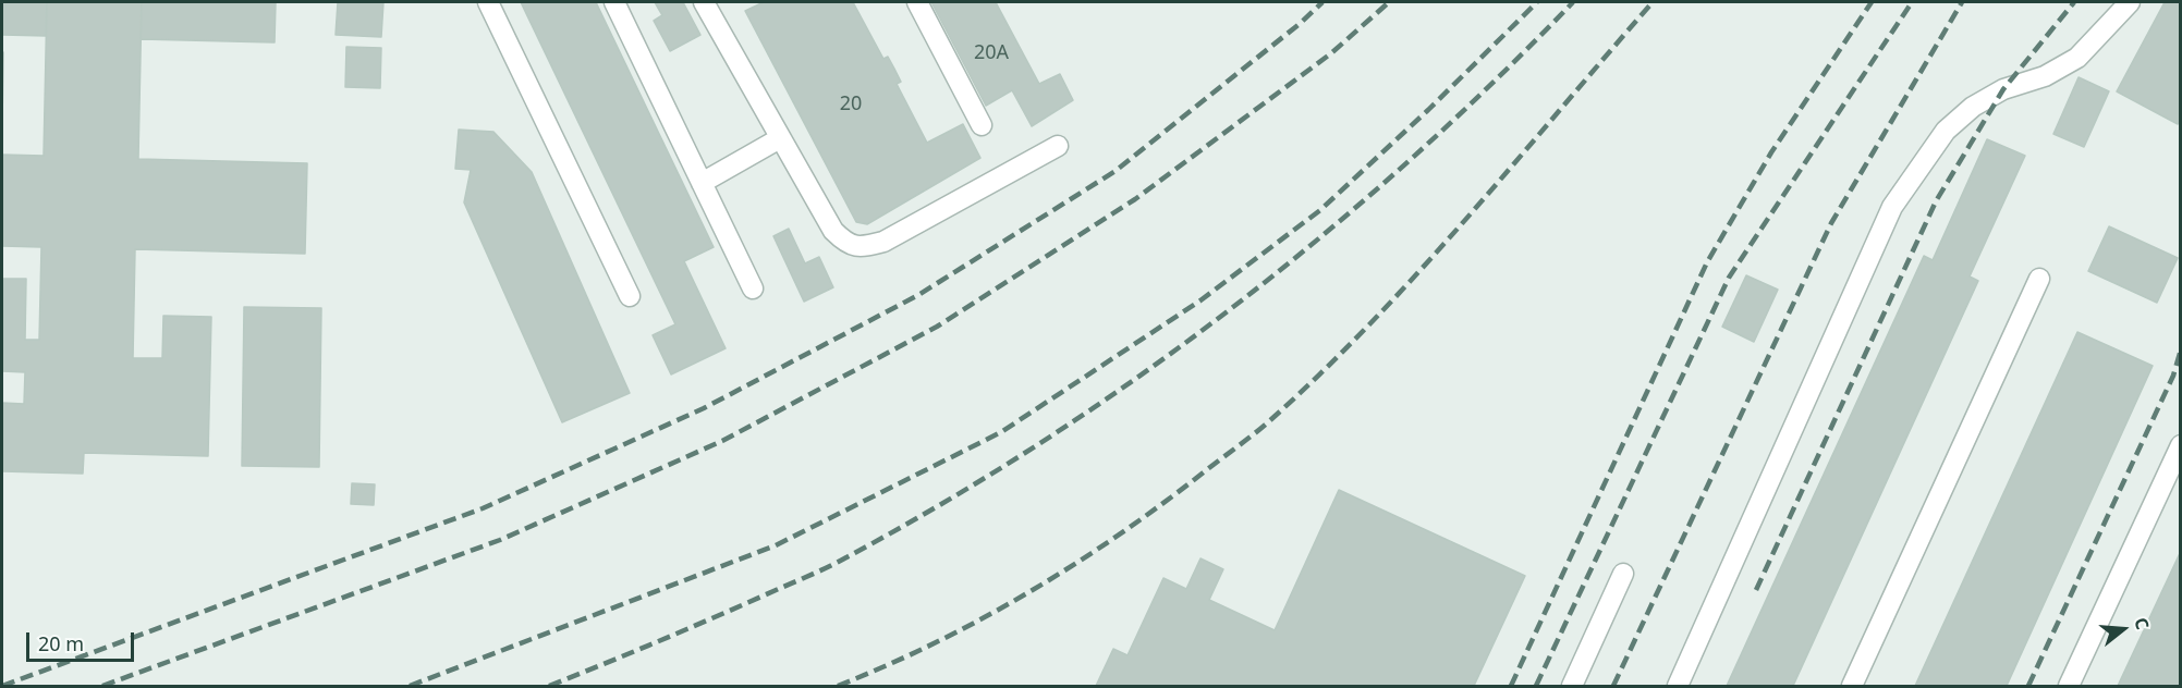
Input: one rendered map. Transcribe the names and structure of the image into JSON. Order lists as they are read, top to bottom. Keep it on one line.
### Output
{"house_numbers":["20А","20"],"scale_bar":"20 m","north":"right"}
